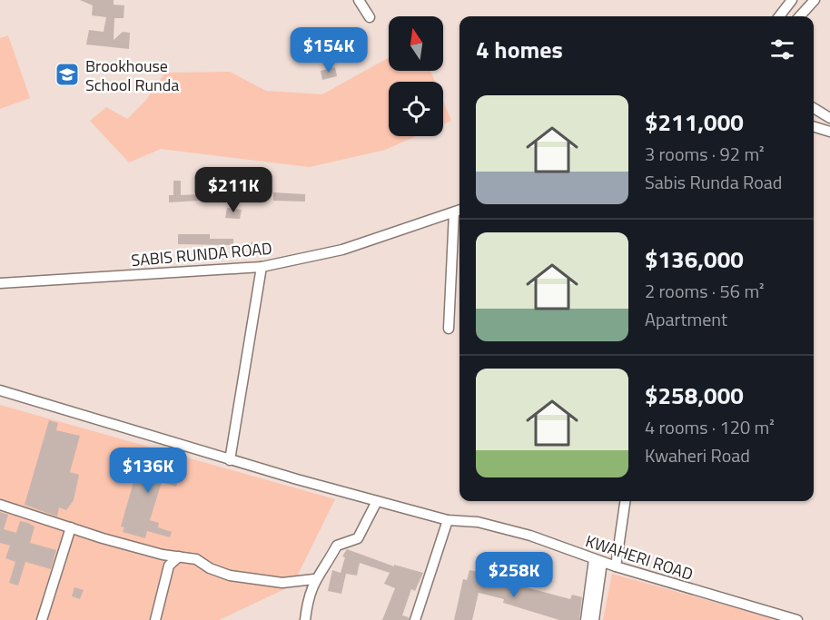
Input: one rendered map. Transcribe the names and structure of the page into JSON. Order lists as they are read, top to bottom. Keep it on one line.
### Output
{"streets":{"street":["SABIS RUNDA ROAD","KWAHERI ROAD"]},"places":{"school or university":["Brookhouse School Runda"]},"north":"top","page":{"heading":"4 homes","price":["$154K","$211K","$136K","$258K"],"list":[{"name":"$211,000","note":"3 rooms · 92 m² · Sabis Runda Road"},{"name":"$136,000","note":"2 rooms · 56 m² · Apartment"},{"name":"$258,000","note":"4 rooms · 120 m² · Kwaheri Road"}]}}
